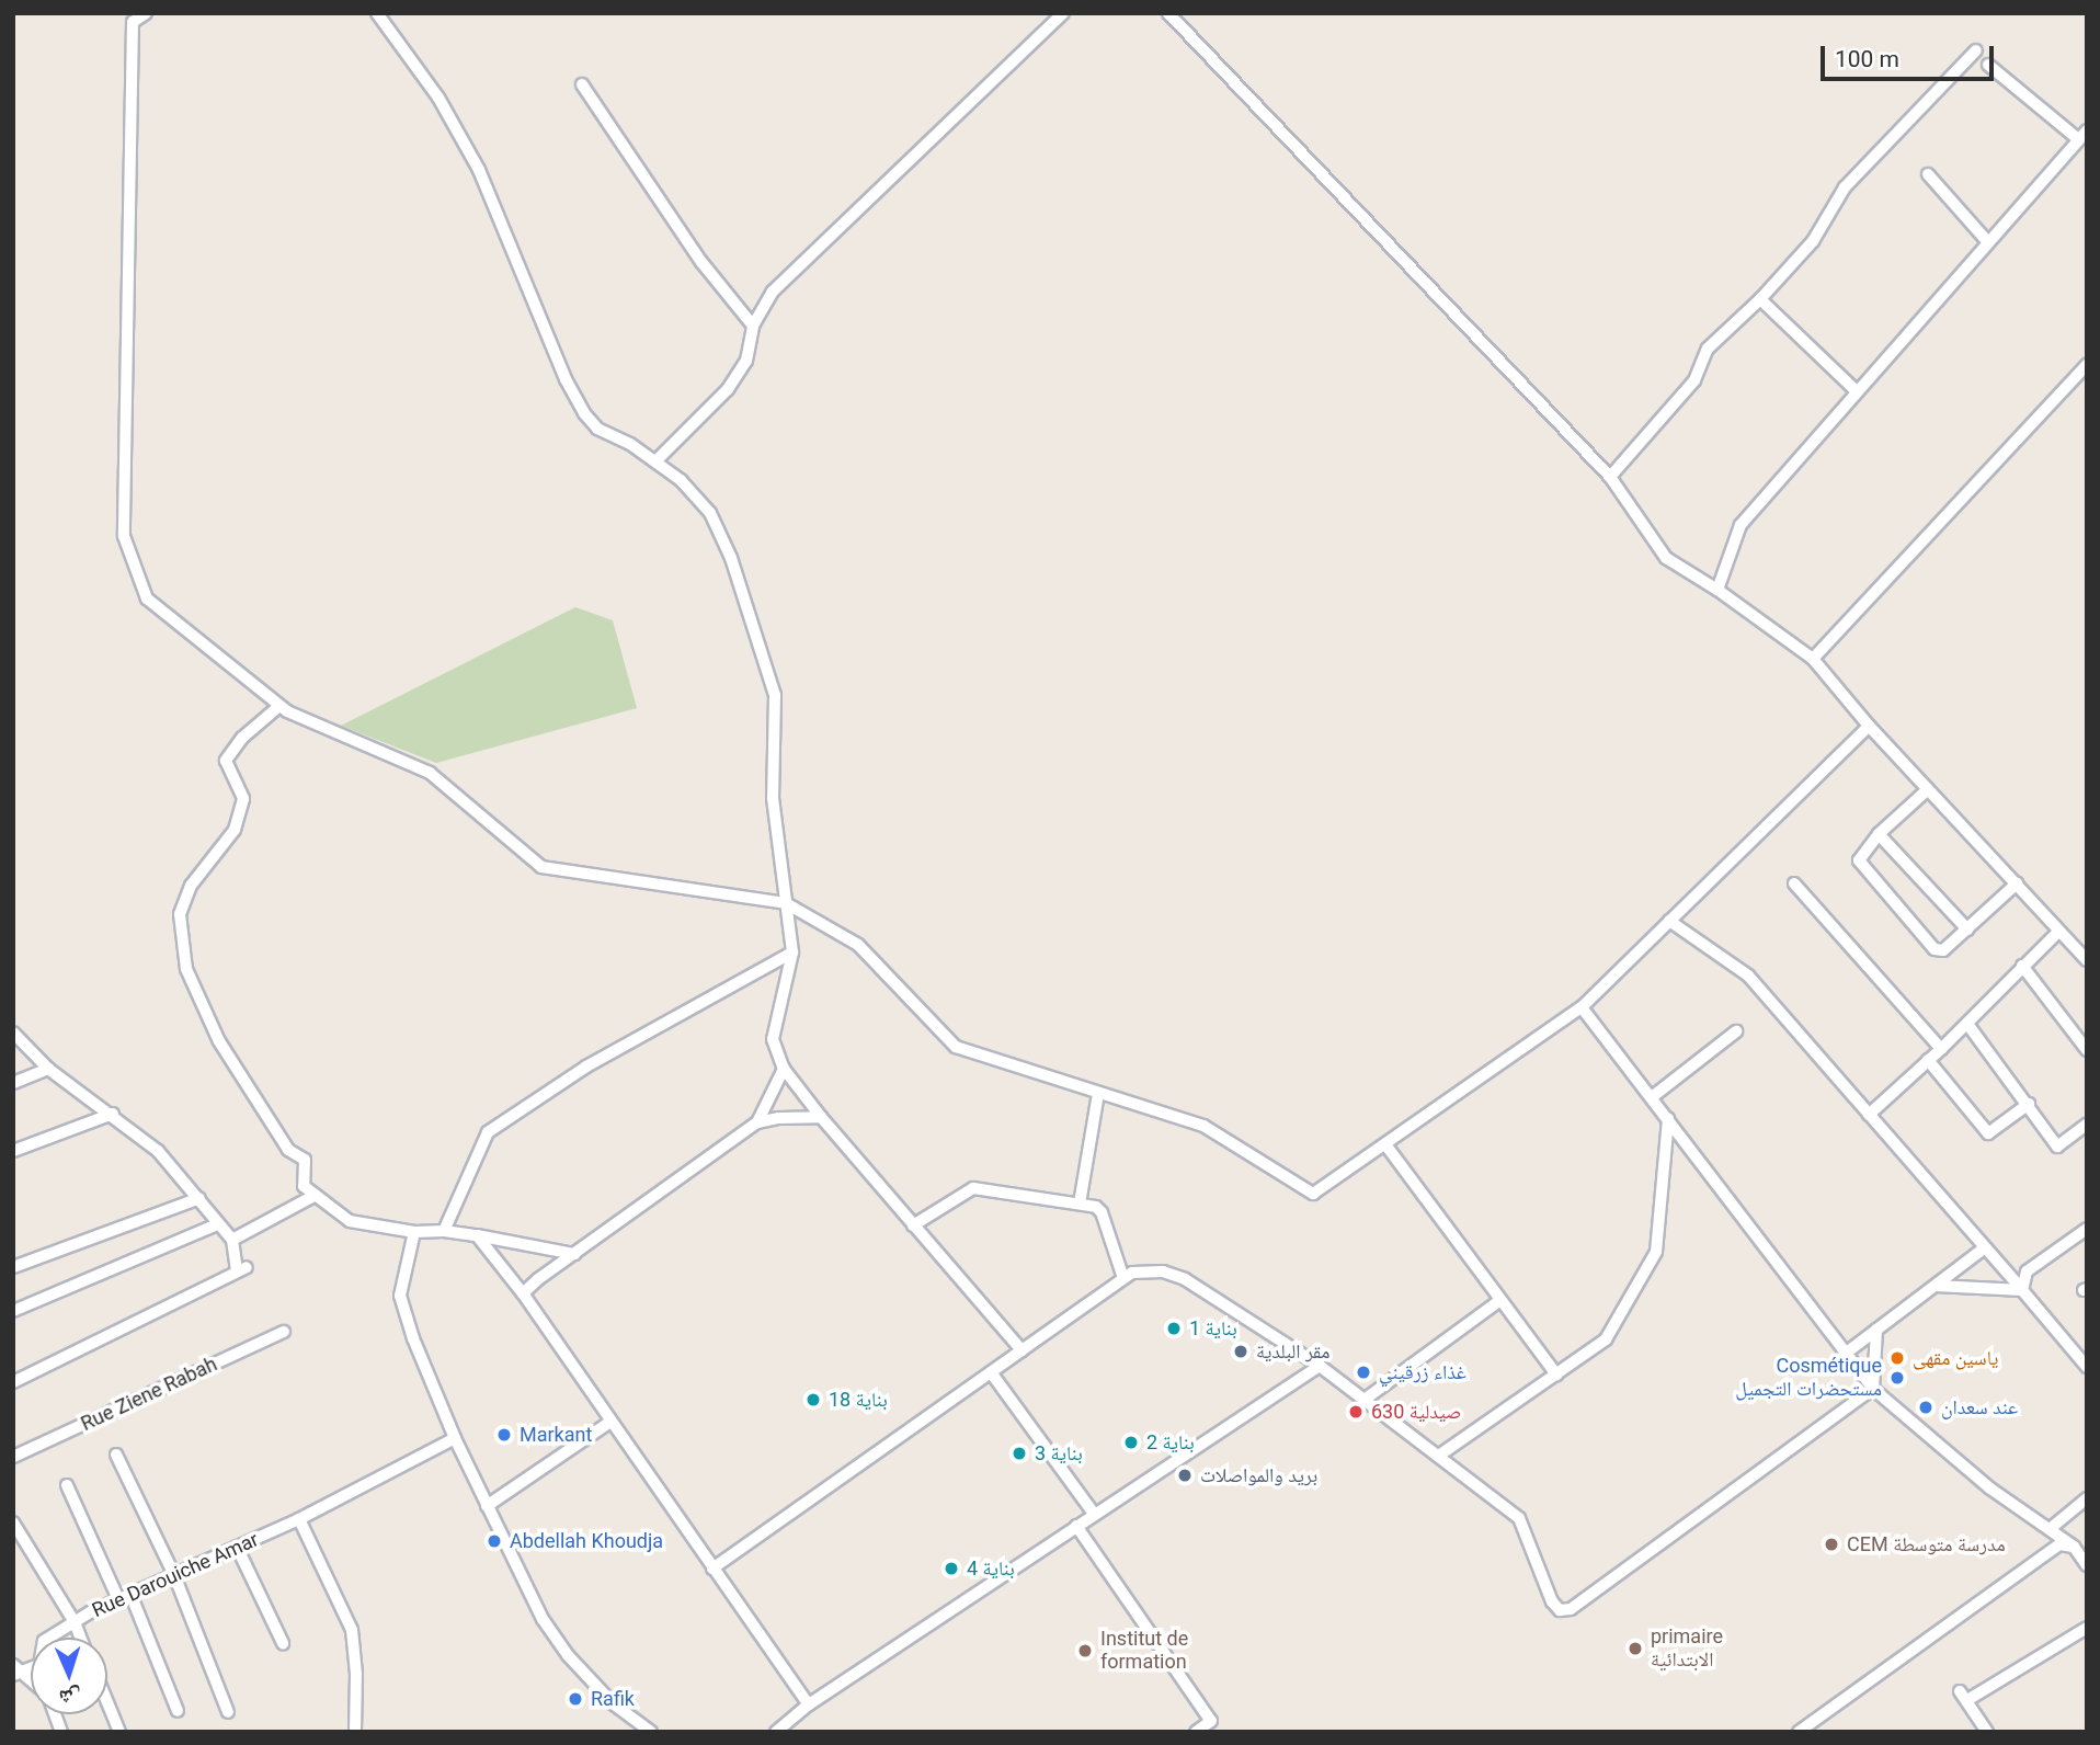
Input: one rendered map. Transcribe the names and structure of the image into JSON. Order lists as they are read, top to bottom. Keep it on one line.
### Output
{"streets":{"street":["Rue Ziene Rabah","Rue Darouiche Amar"]},"places":["بناية 1","مقر البلدية","ياسين مقهى","غذاء زرقيني","Cosmétique مستحضرات التجميل","بناية 18","عند سعدان","صيدلية 630","Markant","بناية 2","بناية 3","بريد والمواصلات","Abdellah Khoudja","CEM مدرسة متوسطة","بناية 4","primaire الابتدائية","Institut de formation","Rafik"],"scale_bar":"100 m","north":"bottom"}
